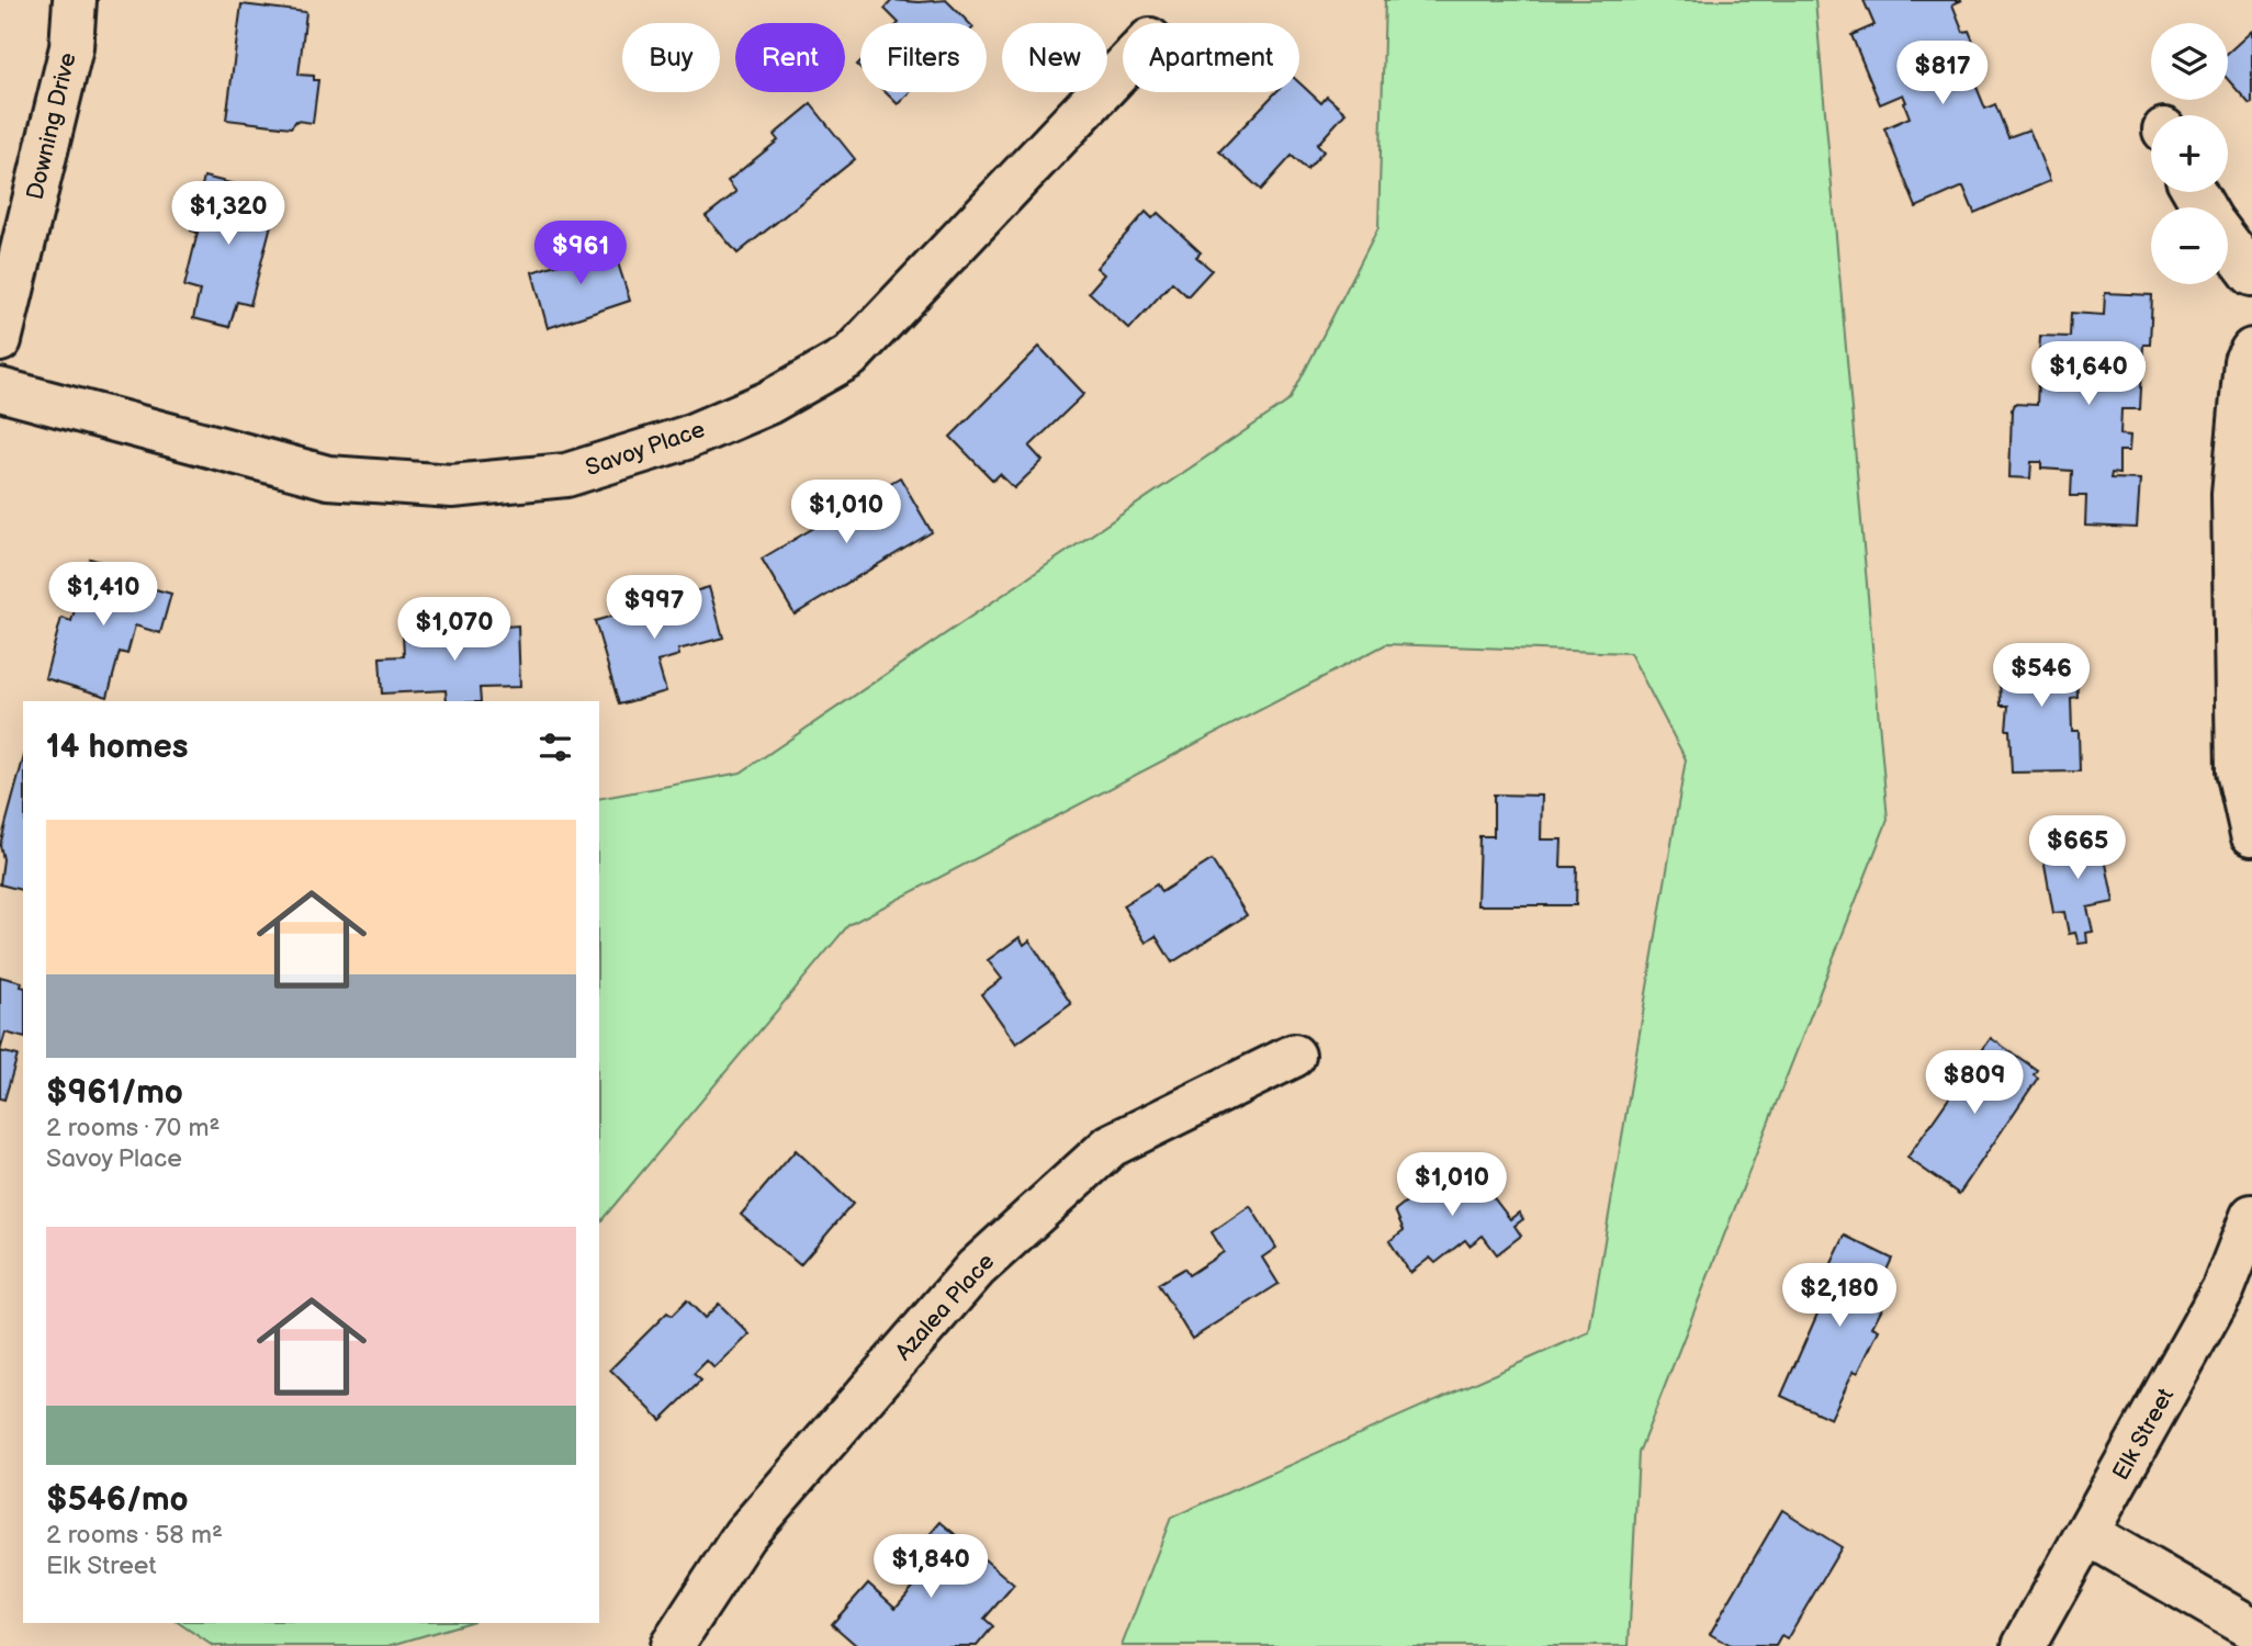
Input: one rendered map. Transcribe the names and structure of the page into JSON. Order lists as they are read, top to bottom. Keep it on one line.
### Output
{"streets":{"street":["Downing Drive","Savoy Place","Azalea Place","Elk Street"]},"page":{"map_buttons":["+","−"],"chip":["Buy","Rent","Filters","New","Apartment"],"price":["$817","$1,320","$961","$1,640","$1,010","$1,410","$997","$1,070","$546","$665","$809","$1,010","$2,180","$1,840"],"heading":"14 homes","list":[{"name":"$961/mo","note":"2 rooms · 70 m² · Savoy Place"},{"name":"$546/mo","note":"2 rooms · 58 m² · Elk Street"}]}}
